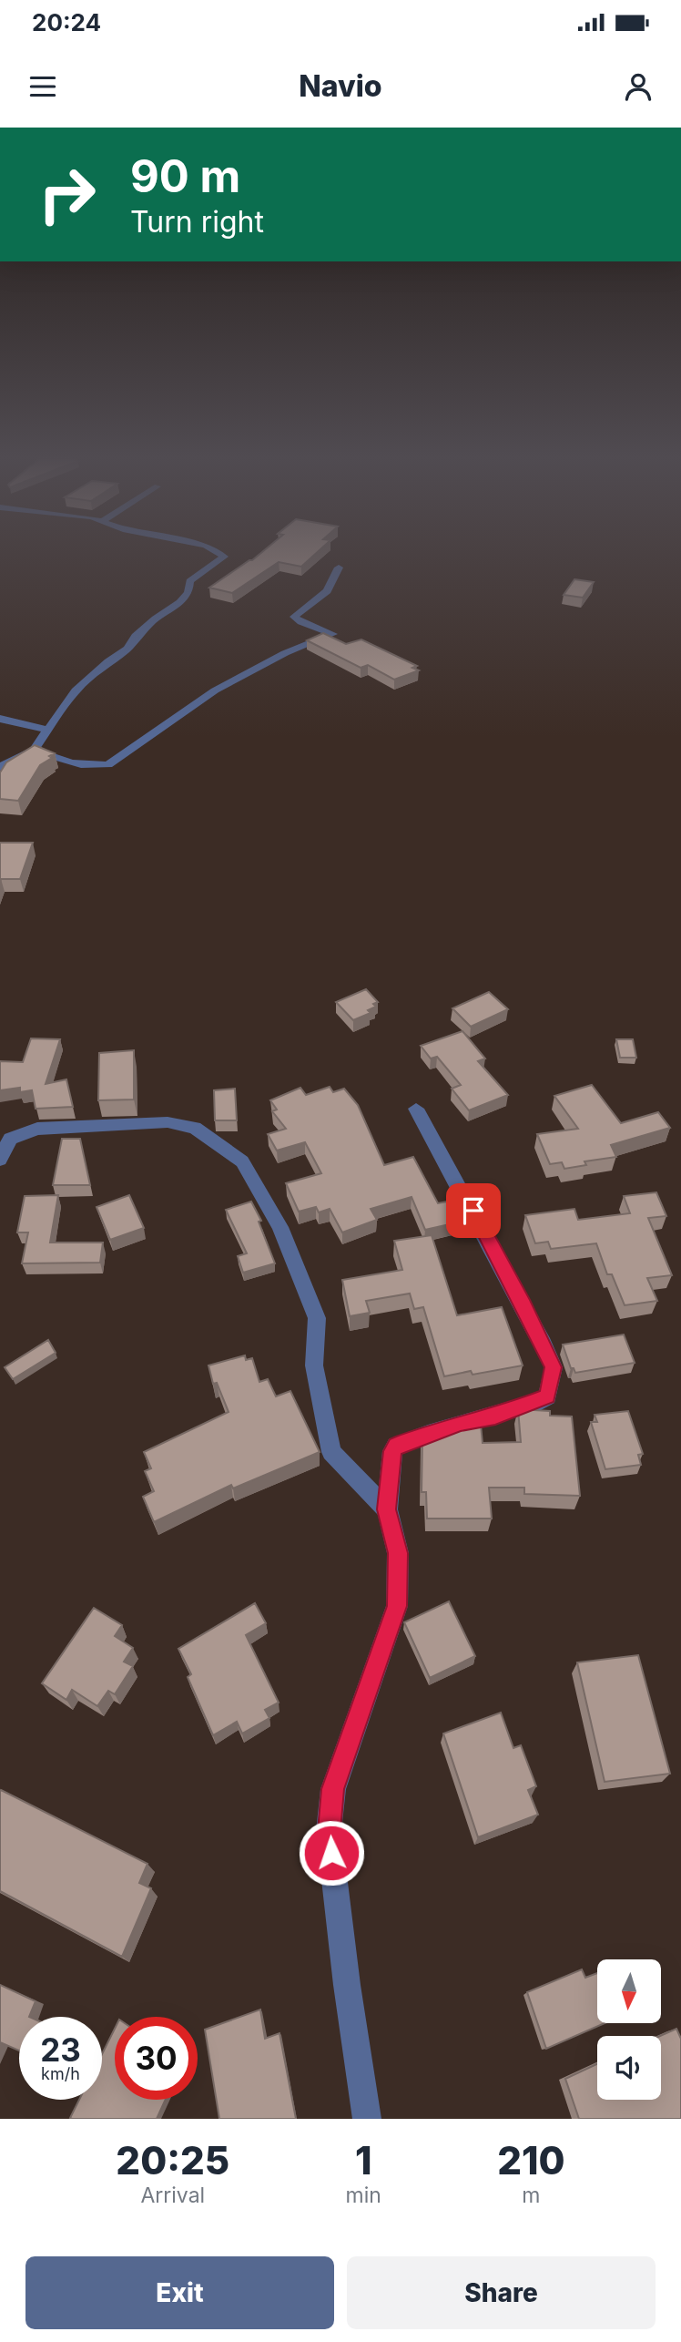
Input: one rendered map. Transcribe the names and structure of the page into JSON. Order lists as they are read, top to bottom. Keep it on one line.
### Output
{"north":"bottom","page":{"status":"20:24","header":"Navio","turn":["90 m","Turn right"],"speed":"23 km/h","limit":"30","eta":["20:25","Arrival","1","min","210","m"],"buttons":["Exit","Share"]}}
